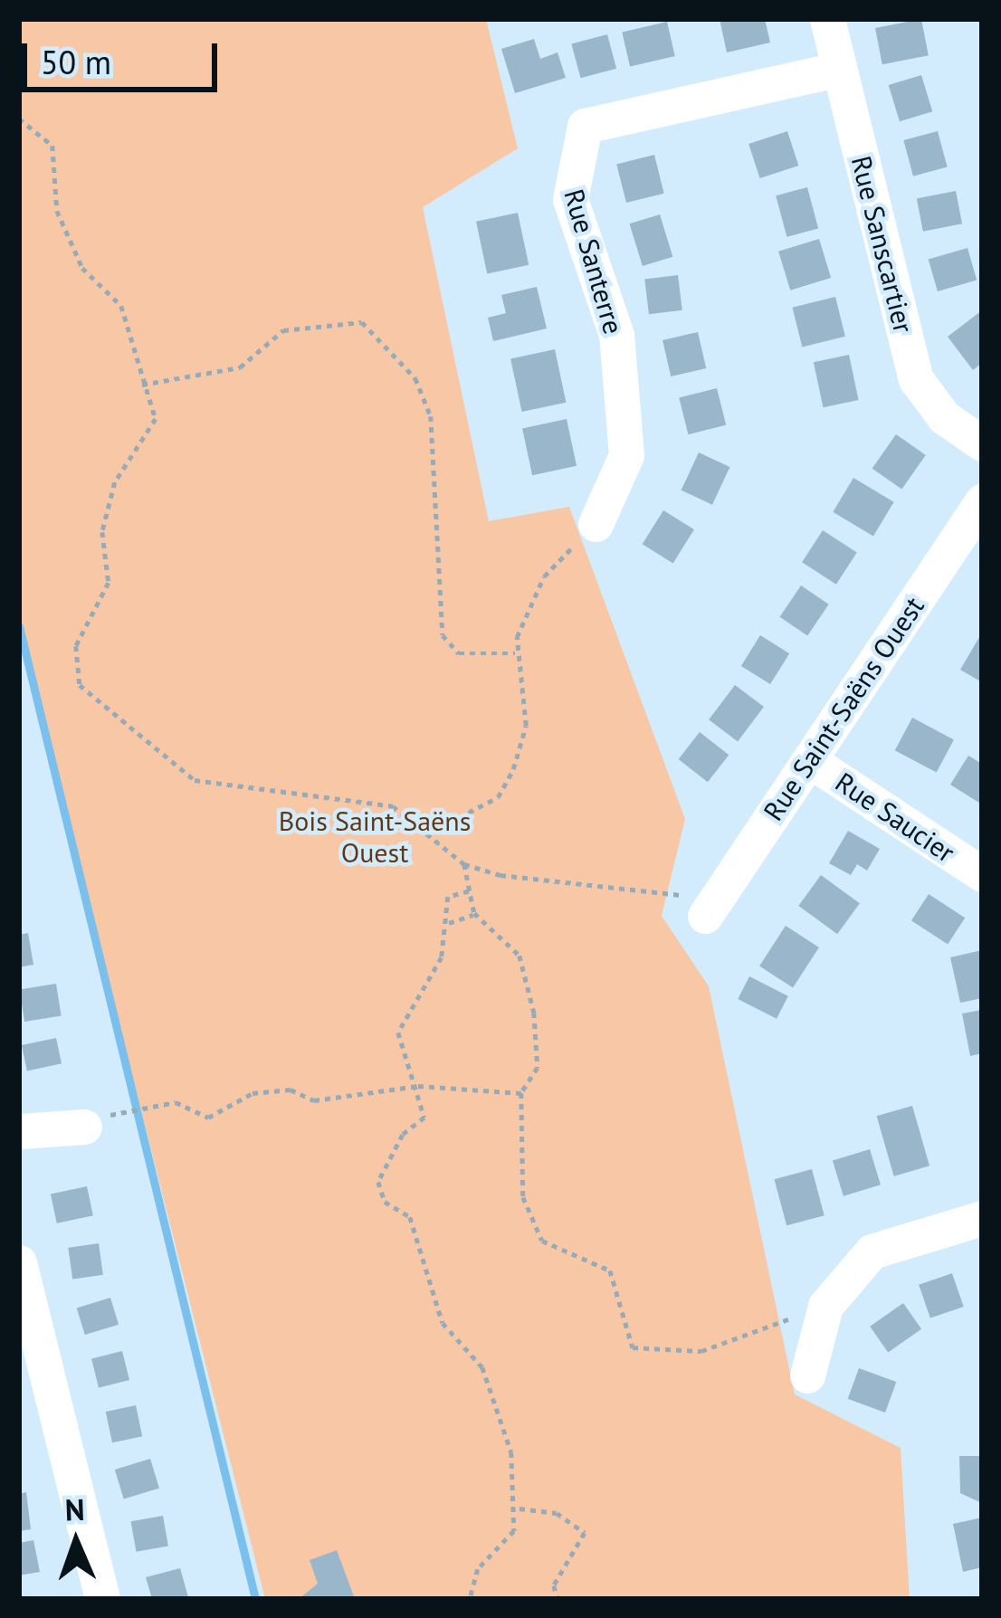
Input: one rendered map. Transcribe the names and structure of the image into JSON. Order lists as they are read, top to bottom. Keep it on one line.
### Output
{"streets":{"street":["Rue Sanscartier","Rue Santerre","Rue Saint-Saëns Ouest","Rue Saucier"]},"crossings":[["Rue Sanscartier","Rue Santerre"],["Rue Saint-Saëns Ouest","Rue Saucier"]],"parks":["Bois Saint-Saëns Ouest"],"scale_bar":"50 m","north":"top"}
